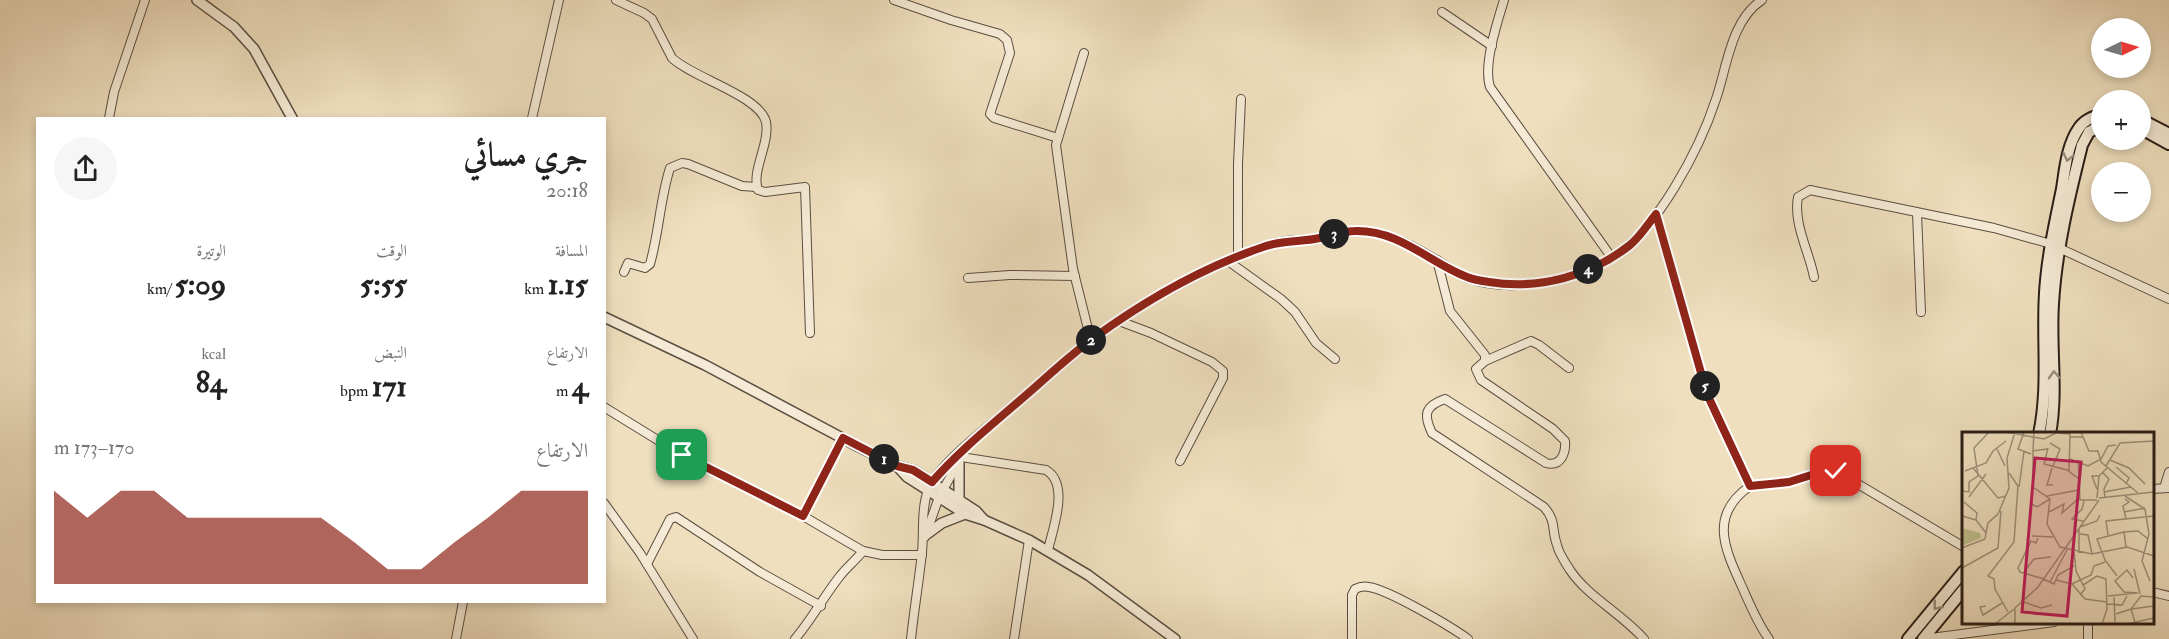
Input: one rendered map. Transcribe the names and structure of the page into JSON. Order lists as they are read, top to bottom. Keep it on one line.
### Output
{"north":"right","page":{"map_buttons":["+","−"],"heading":["جري مسائي","20:18"],"pins":["3","4","2","5","1"],"stats":[["المسافة","1.15 km"],["الوقت","5:55"],["الوتيرة","5:09 /km"],["الارتفاع","4 m"],["النبض","171 bpm"],["kcal","84"]],"chart":["الارتفاع","170–173 m"]}}
